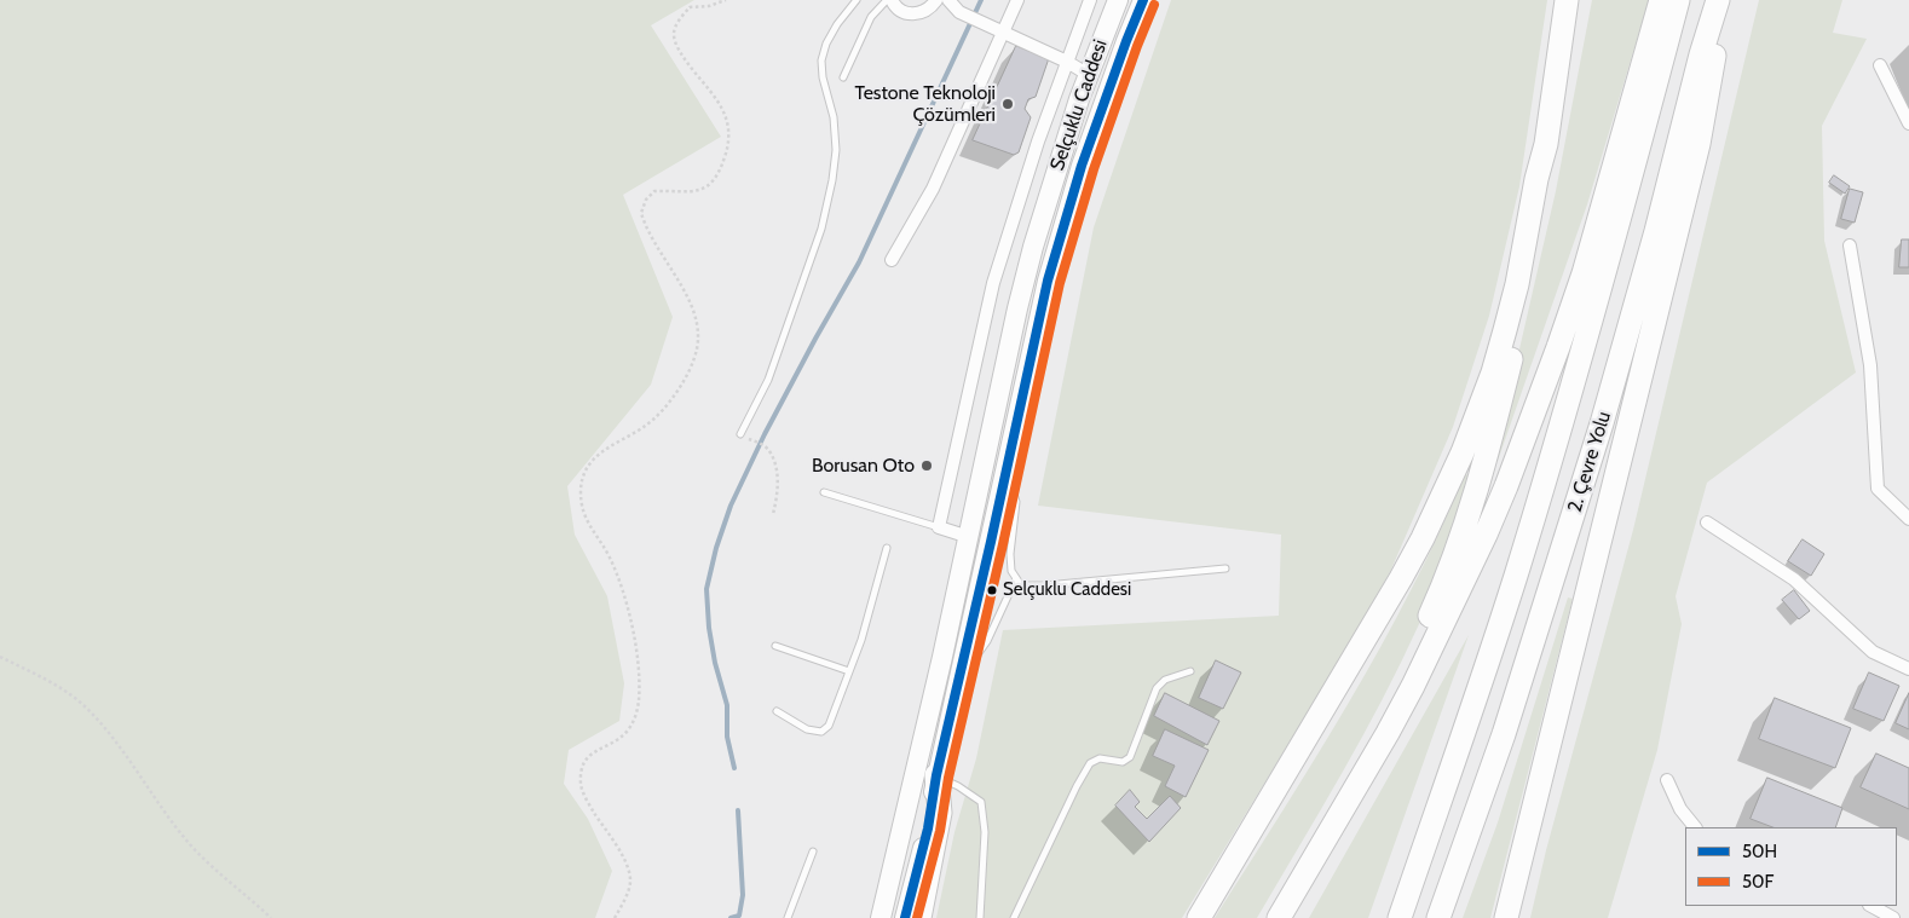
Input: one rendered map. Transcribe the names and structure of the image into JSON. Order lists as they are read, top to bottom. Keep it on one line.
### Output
{"streets":{"highway":["2. Çevre Yolu"],"main road":["Selçuklu Caddesi"]},"places":["Testone Teknoloji Çözümleri","Borusan Oto","Selçuklu Caddesi"],"lines":["transit line 50H","transit line 50F"],"legend":["50H","50F"]}
